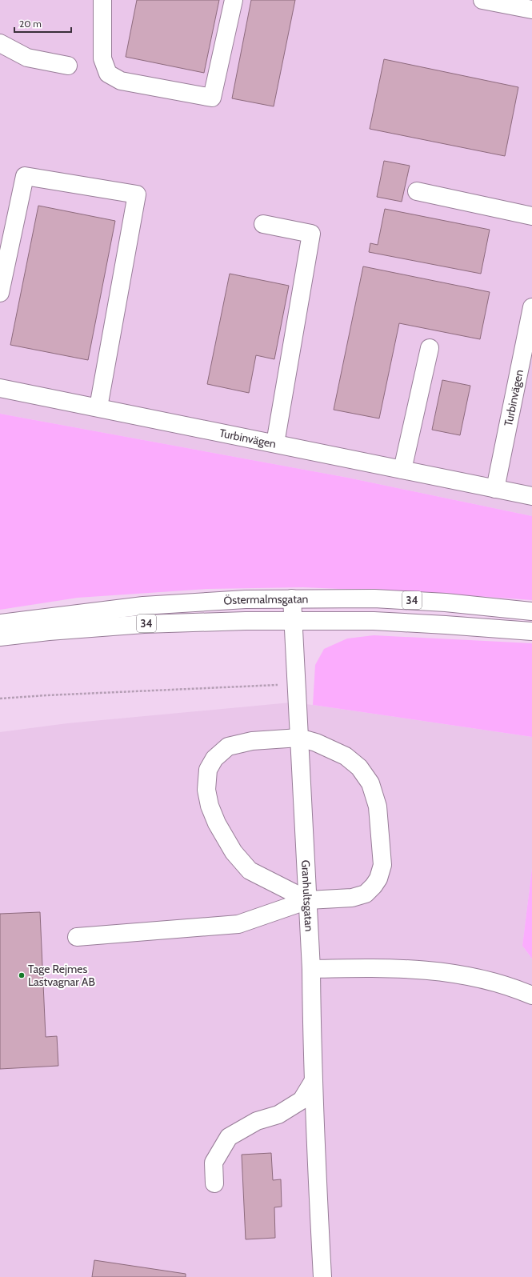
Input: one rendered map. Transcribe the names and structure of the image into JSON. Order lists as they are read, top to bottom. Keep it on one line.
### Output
{"streets":{"street":["Turbinvägen","Östermalmsgatan","34","Granhultsgatan"]},"crossings":[["Östermalmsgatan","Granhultsgatan"]],"places":["Tage Rejmes Lastvagnar AB"],"scale_bar":"20 m"}
